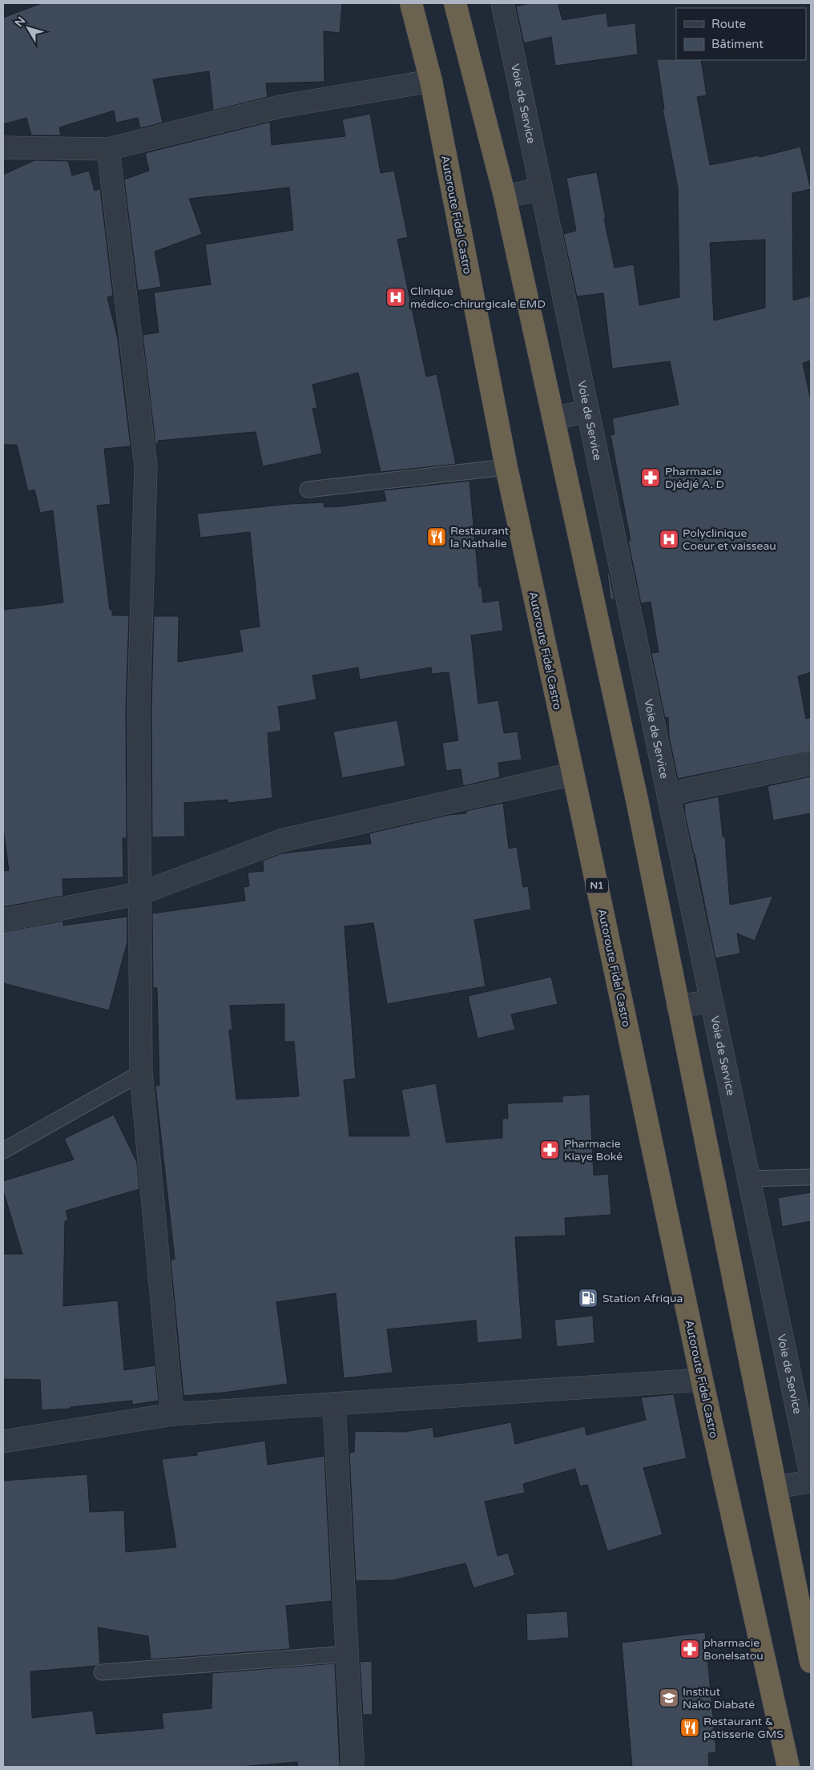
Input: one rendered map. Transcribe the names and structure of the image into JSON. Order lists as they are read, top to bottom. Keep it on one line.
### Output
{"streets":{"highway":["Autoroute Fidel Castro","N1"],"street":["Voie de Service"]},"places":{"hospital":["Clinique médico-chirurgicale EMD","Polyclinique Coeur et vaisseau"],"pharmacy":["Pharmacie Djédjé A. D","Pharmacie Kiaye Boké","pharmacie Bonelsatou"],"restaurant":["Restaurant la Nathalie","Restaurant & pâtisserie GMS"],"fuel station":["Station Afriqua"],"school or university":["Institut Nako Diabaté"]},"legend":["Route","Bâtiment"],"north":"top left"}
